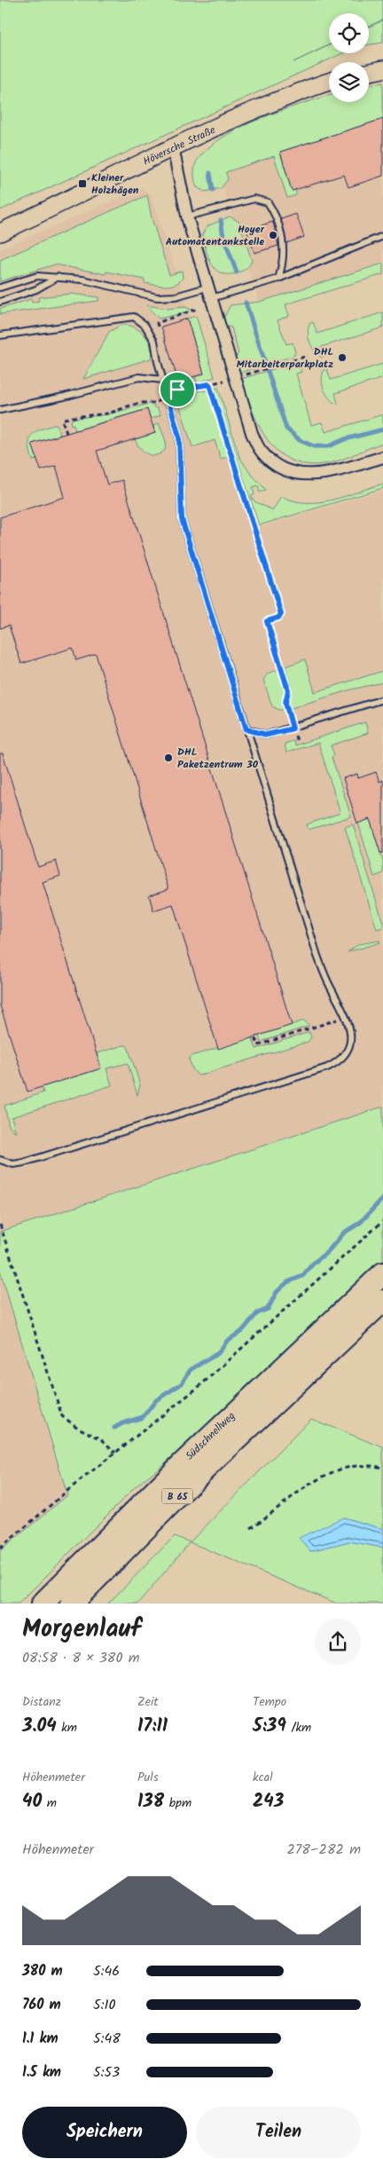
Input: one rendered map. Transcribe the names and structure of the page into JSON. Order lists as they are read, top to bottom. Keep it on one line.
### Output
{"streets":{"highway":["Südschnellweg","B 65"],"street":["Höversche Straße"]},"places":{"transit":["Kleiner Holzhägen"],"other":["Hoyer Automatentankstelle","DHL Mitarbeiterparkplatz","DHL Paketzentrum 30"]},"page":{"heading":["Morgenlauf","08:58 · 8 × 380 m"],"stats":[["Distanz","3.04 km"],["Zeit","17:11"],["Tempo","5:39 /km"],["Höhenmeter","40 m"],["Puls","138 bpm"],["kcal","243"]],"chart":["Höhenmeter","278–282 m"],"list":[{"name":"380 m","note":"5:46"},{"name":"760 m","note":"5:10"},{"name":"1.1 km","note":"5:48"},{"name":"1.5 km","note":"5:53"}],"buttons":["Speichern","Teilen"]}}
